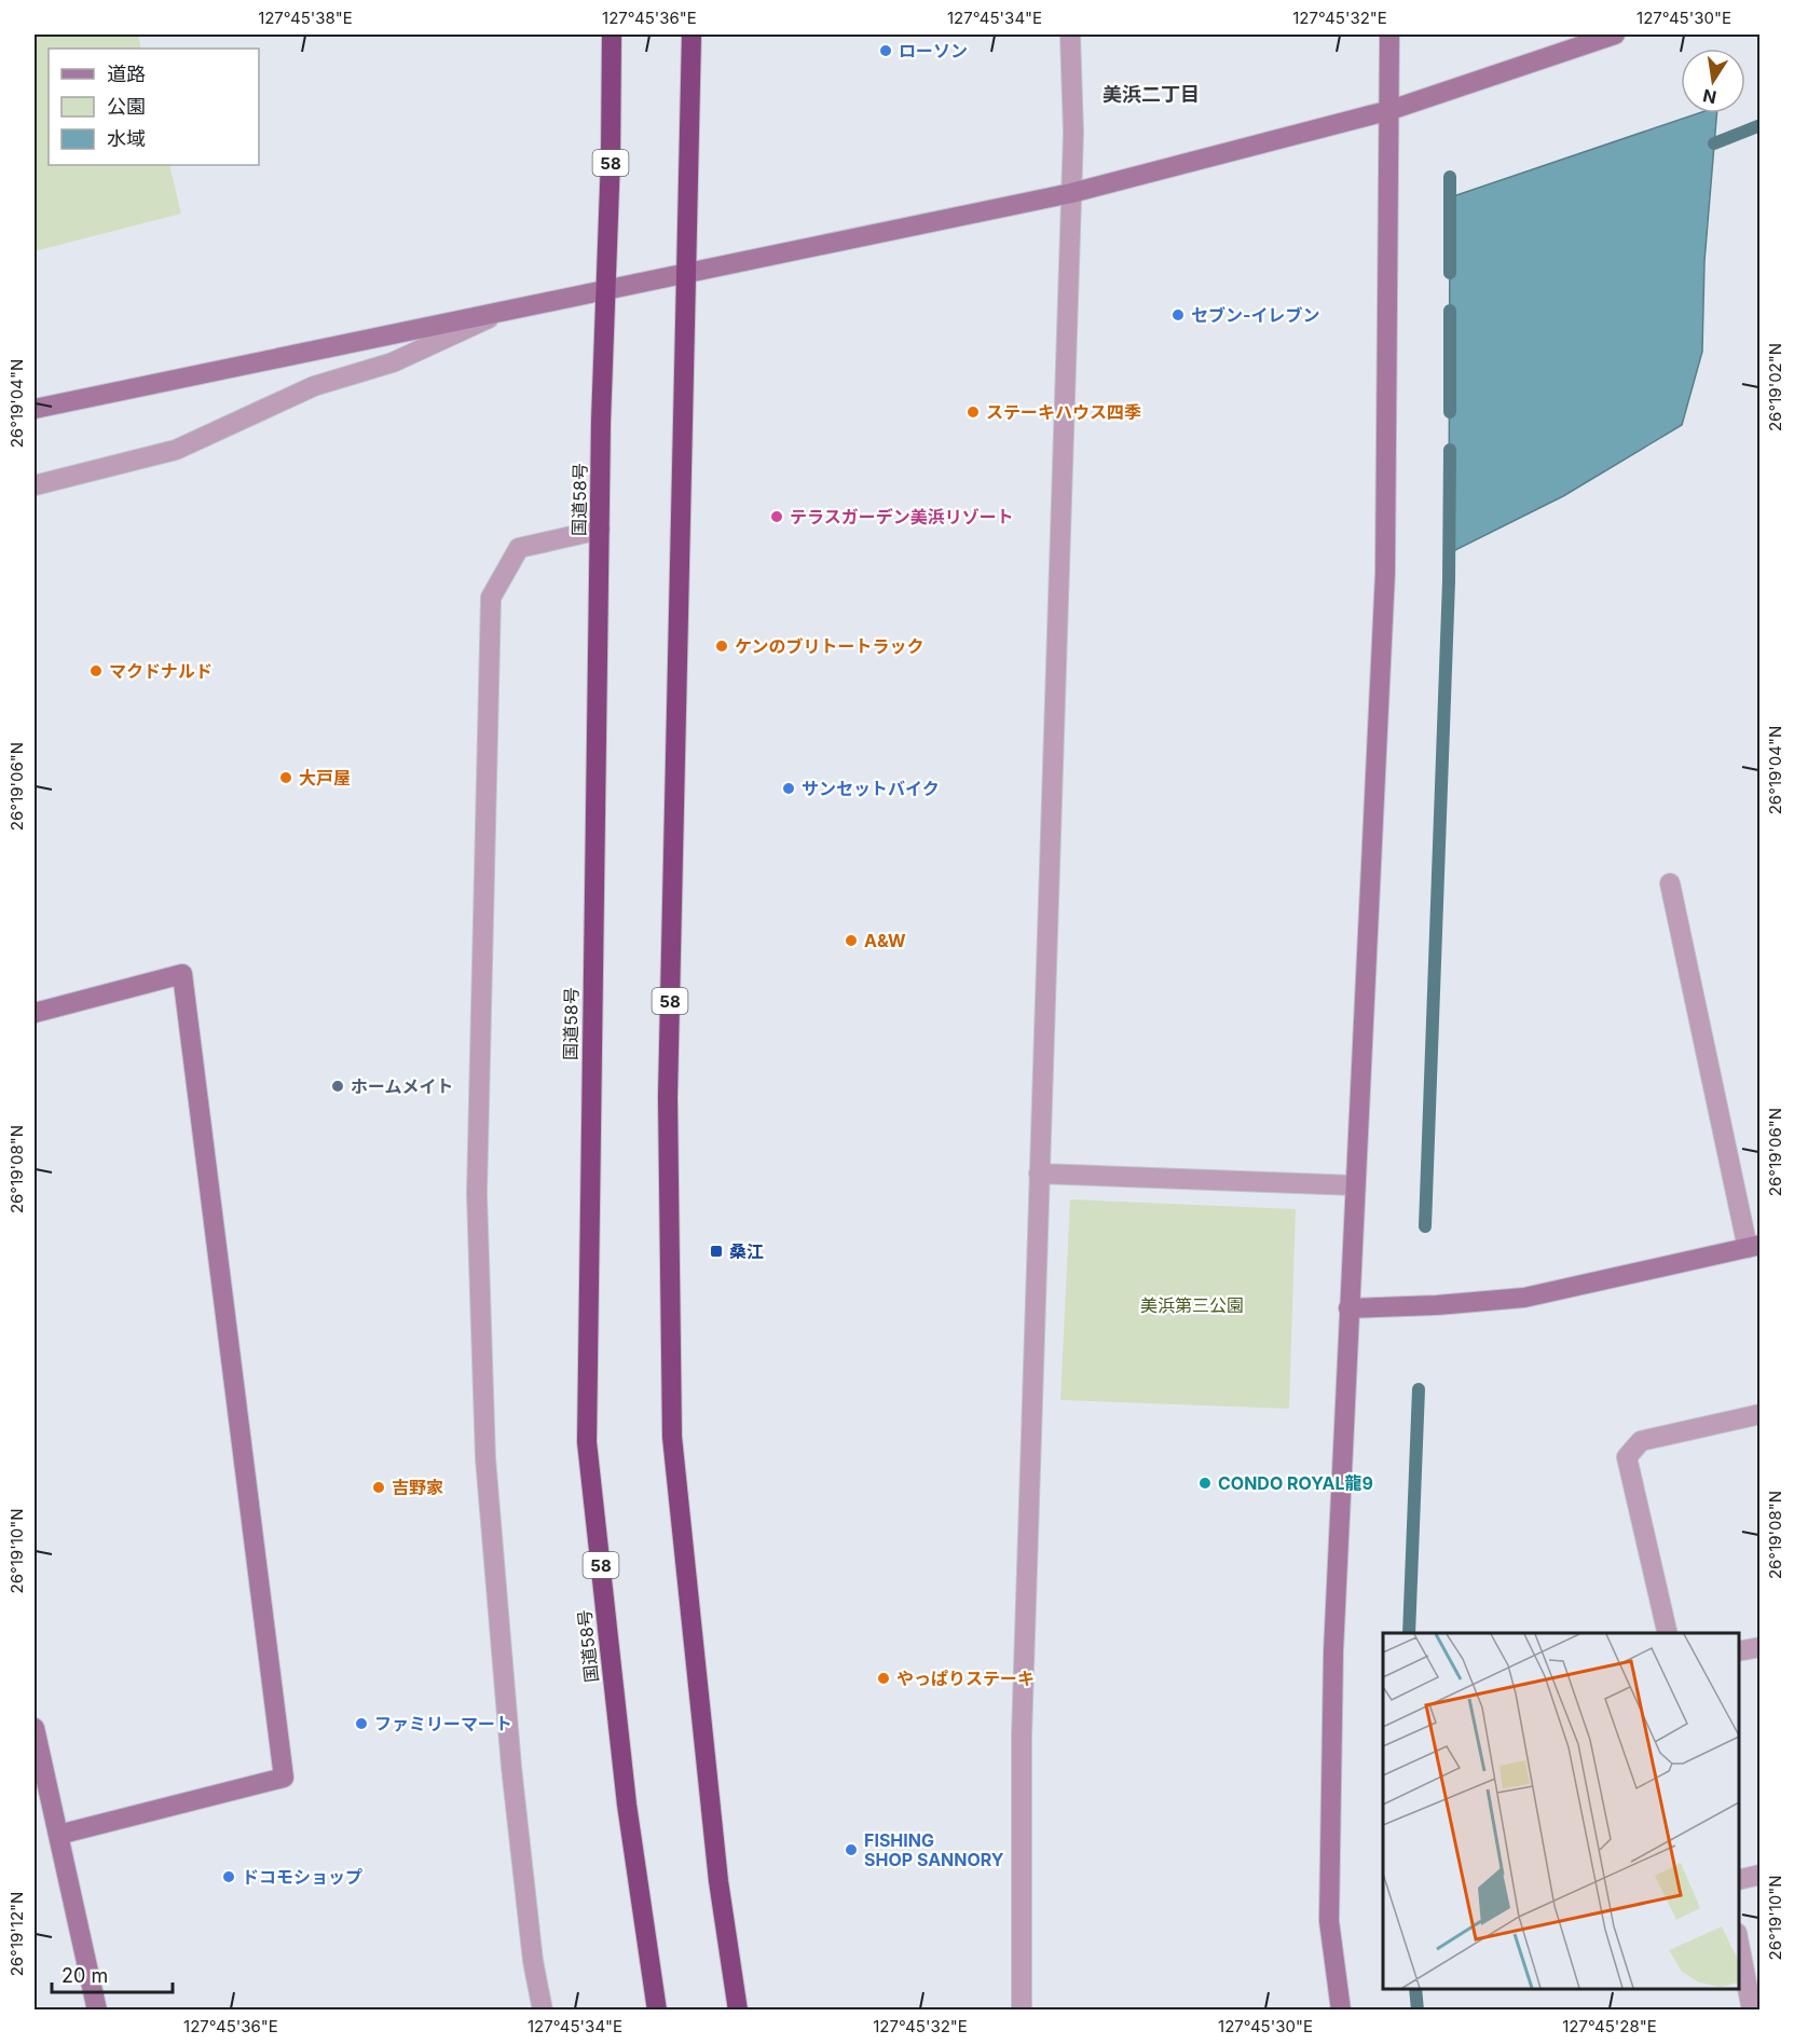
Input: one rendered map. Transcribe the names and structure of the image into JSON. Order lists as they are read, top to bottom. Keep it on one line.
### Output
{"streets":{"highway":["58","国道58号"]},"districts":["美浜二丁目"],"parks":["美浜第三公園"],"places":{"other":["ローソン","セブン-イレブン","ステーキハウス四季","テラスガーデン美浜リゾート","ケンのブリトートラック","マクドナルド","大戸屋","サンセットバイク","A&W","ホームメイト","CONDO ROYAL龍9","吉野家","やっぱりステーキ","ファミリーマート","FISHING SHOP SANNORY","ドコモショップ"],"transit":["桑江"]},"legend":["道路","公園","水域"],"scale_bar":"20 m","north":"bottom","coordinates":["127°45'38\"E","127°45'36\"E","127°45'34\"E","127°45'32\"E","127°45'30\"E","26°19'02\"N","26°19'04\"N","26°19'06\"N","26°19'08\"N","26°19'10\"N","26°19'12\"N","127°45'28\"E"]}
